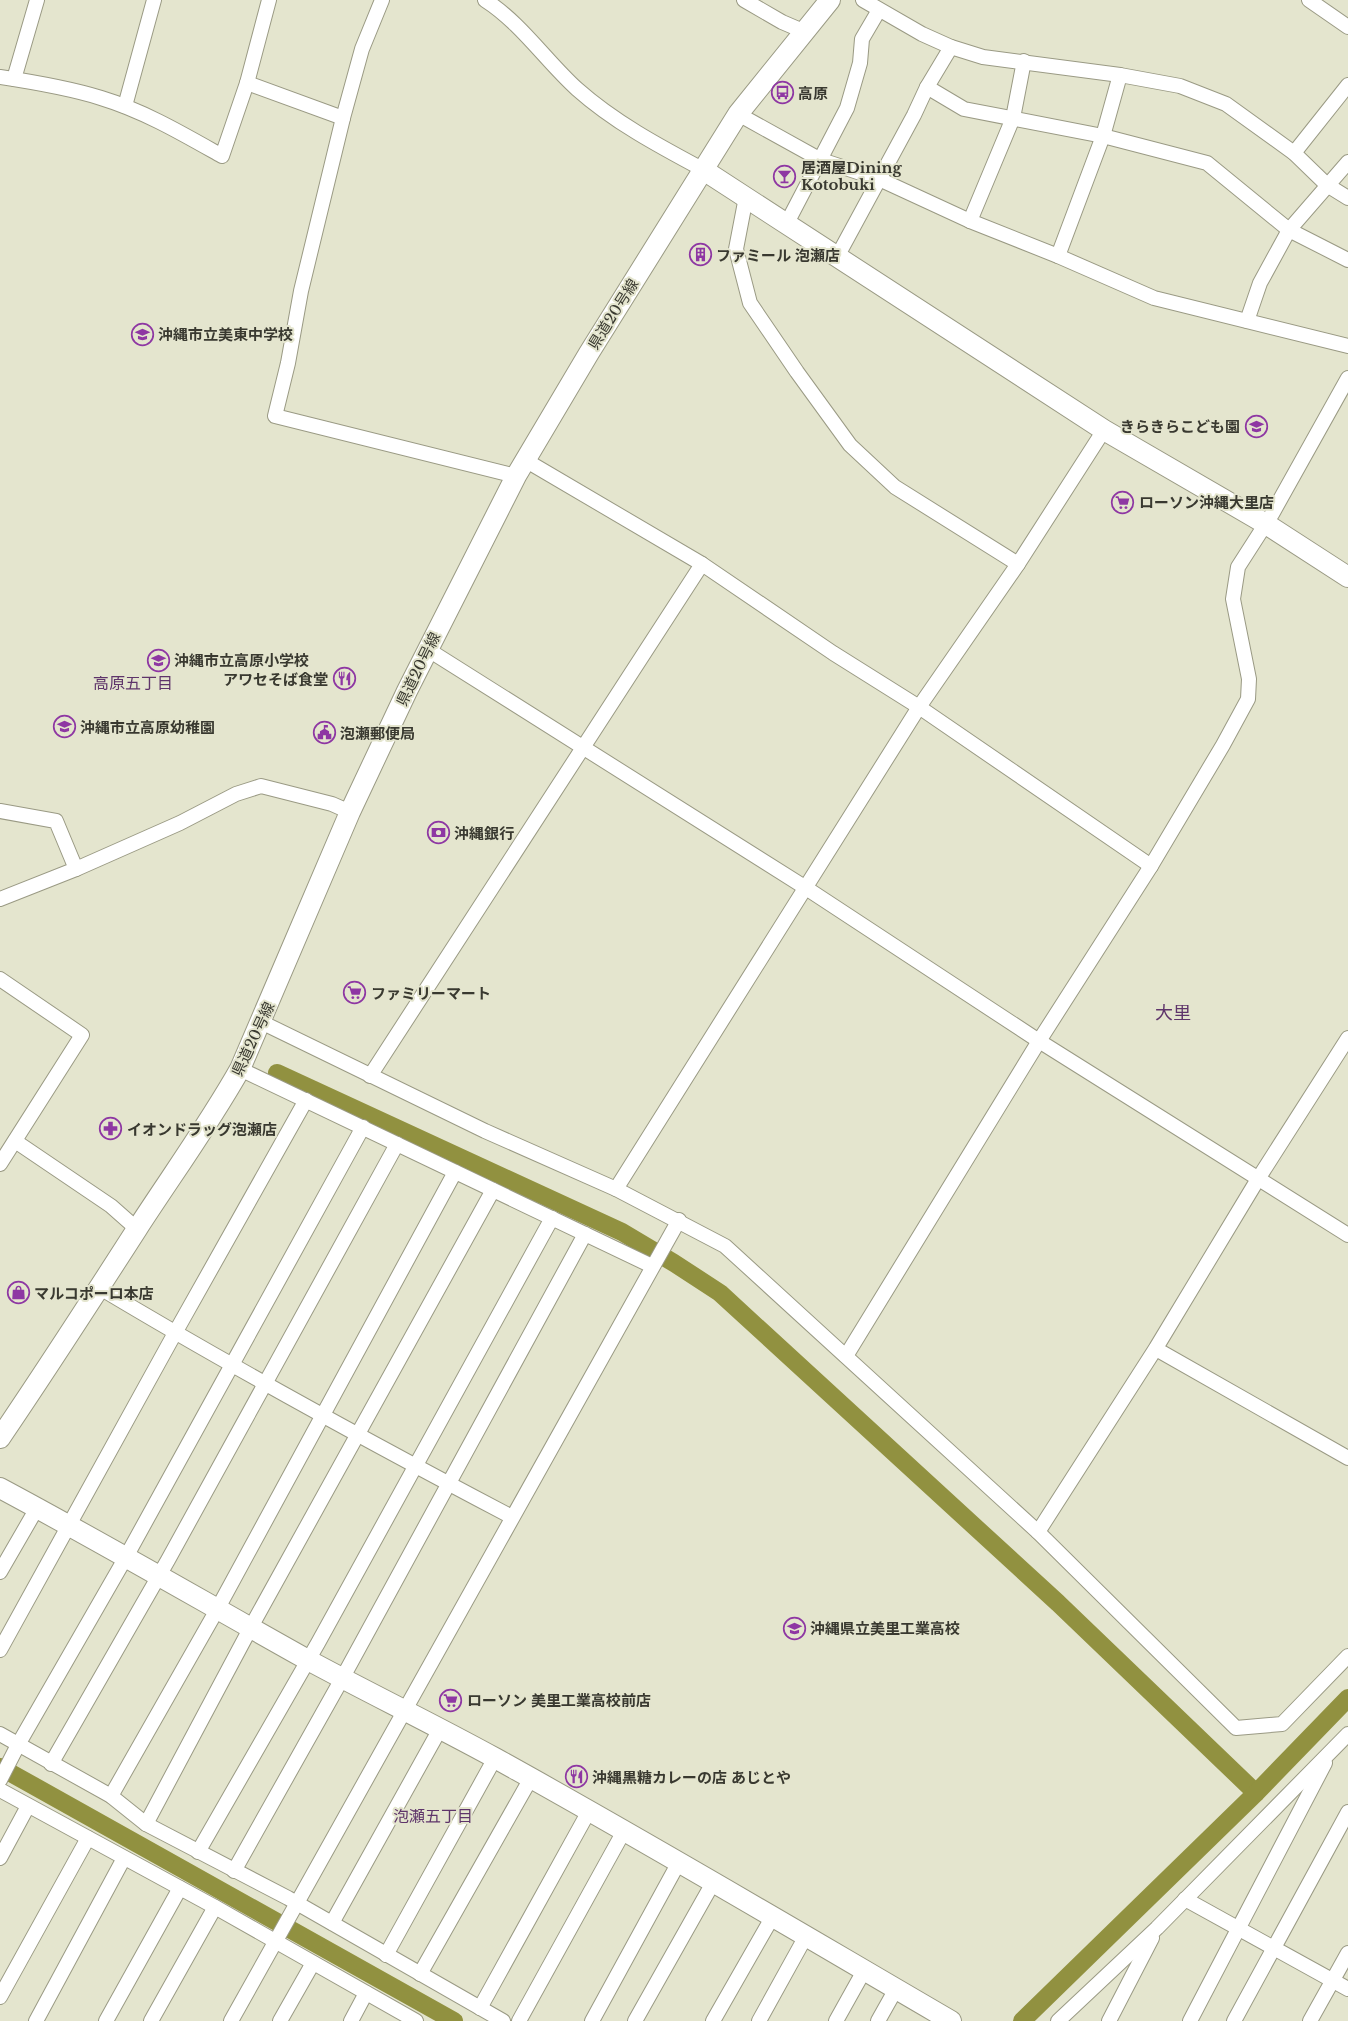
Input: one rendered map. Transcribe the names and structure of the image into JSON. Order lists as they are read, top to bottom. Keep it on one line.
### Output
{"streets":{"street":["県道20号線"]},"districts":["高原五丁目","大里","泡瀬五丁目"],"places":{"bus stop":["高原"],"bar":["居酒屋Dining Kotobuki"],"building":["ファミール 泡瀬店"],"school or university":["沖縄市立美東中学校","きらきらこども園","沖縄市立高原小学校","沖縄市立高原幼稚園","沖縄県立美里工業高校"],"supermarket":["ローソン沖縄大里店","ファミリーマート","ローソン 美里工業高校前店"],"restaurant":["アワセそば食堂","沖縄黒糖カレーの店 あじとや"],"public building":["泡瀬郵便局"],"bank":["沖縄銀行"],"pharmacy":["イオンドラッグ泡瀬店"],"shop":["マルコポーロ本店"]}}
